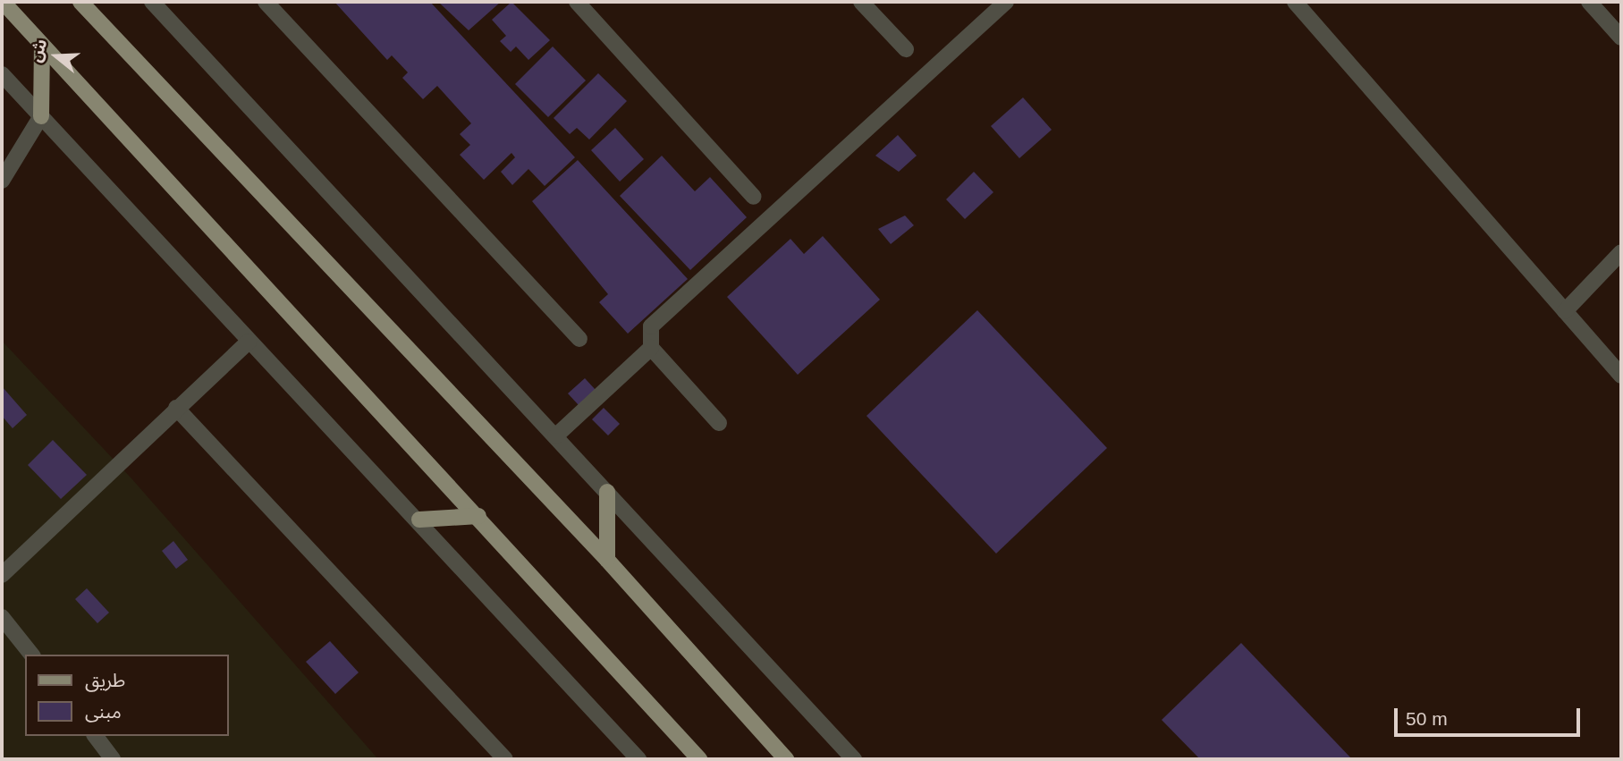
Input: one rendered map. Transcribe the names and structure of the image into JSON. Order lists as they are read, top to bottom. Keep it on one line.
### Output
{"legend":["طريق","مبنى"],"scale_bar":"50 m","north":"left"}
